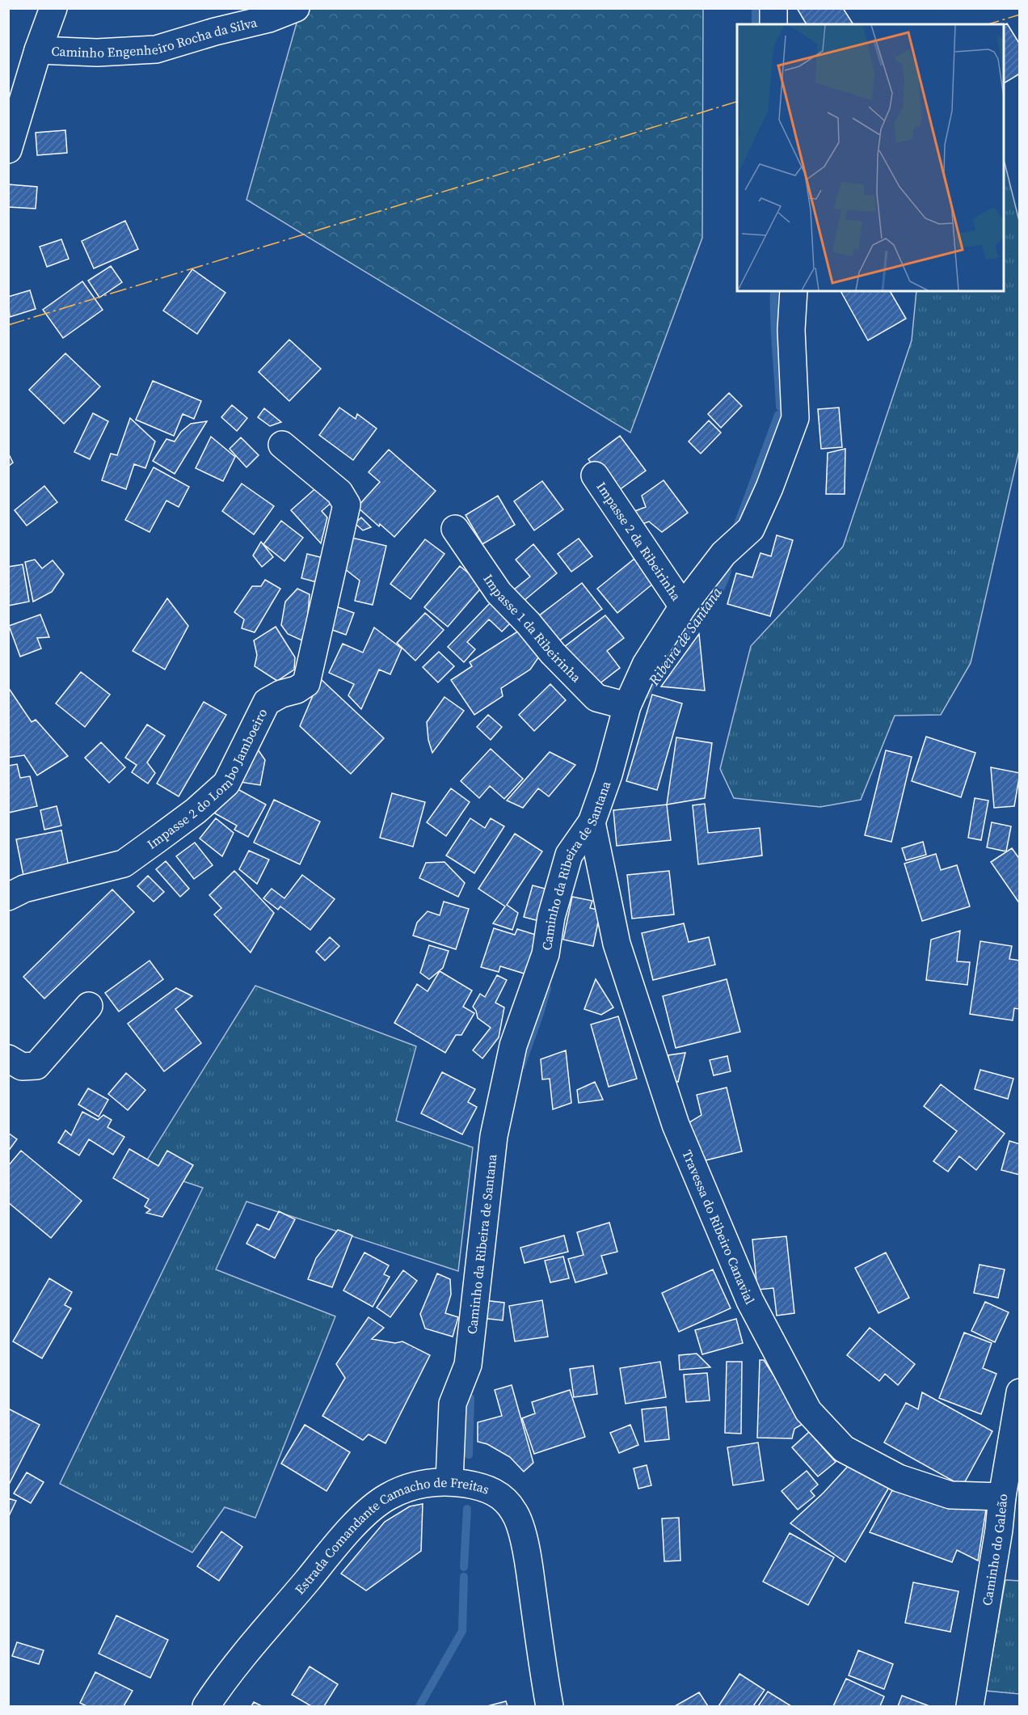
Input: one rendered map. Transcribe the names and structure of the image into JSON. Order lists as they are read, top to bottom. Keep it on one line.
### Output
{"streets":{"street":["Caminho Engenheiro Rocha da Silva","Impasse 2 da Ribeirinha","Impasse 1 da Ribeirinha","Impasse 2 do Lombo Jamboeiro","Caminho da Ribeira de Santana","Travessa do Ribeiro Canavial","Estrada Comandante Camacho de Freitas","Caminho do Galeão"]},"crossings":[["Impasse 2 da Ribeirinha","Caminho da Ribeira de Santana"],["Impasse 1 da Ribeirinha","Caminho da Ribeira de Santana"],["Caminho da Ribeira de Santana","Travessa do Ribeiro Canavial"],["Caminho da Ribeira de Santana","Estrada Comandante Camacho de Freitas"],["Travessa do Ribeiro Canavial","Caminho do Galeão"]],"water":["Ribeira de Santana"]}
